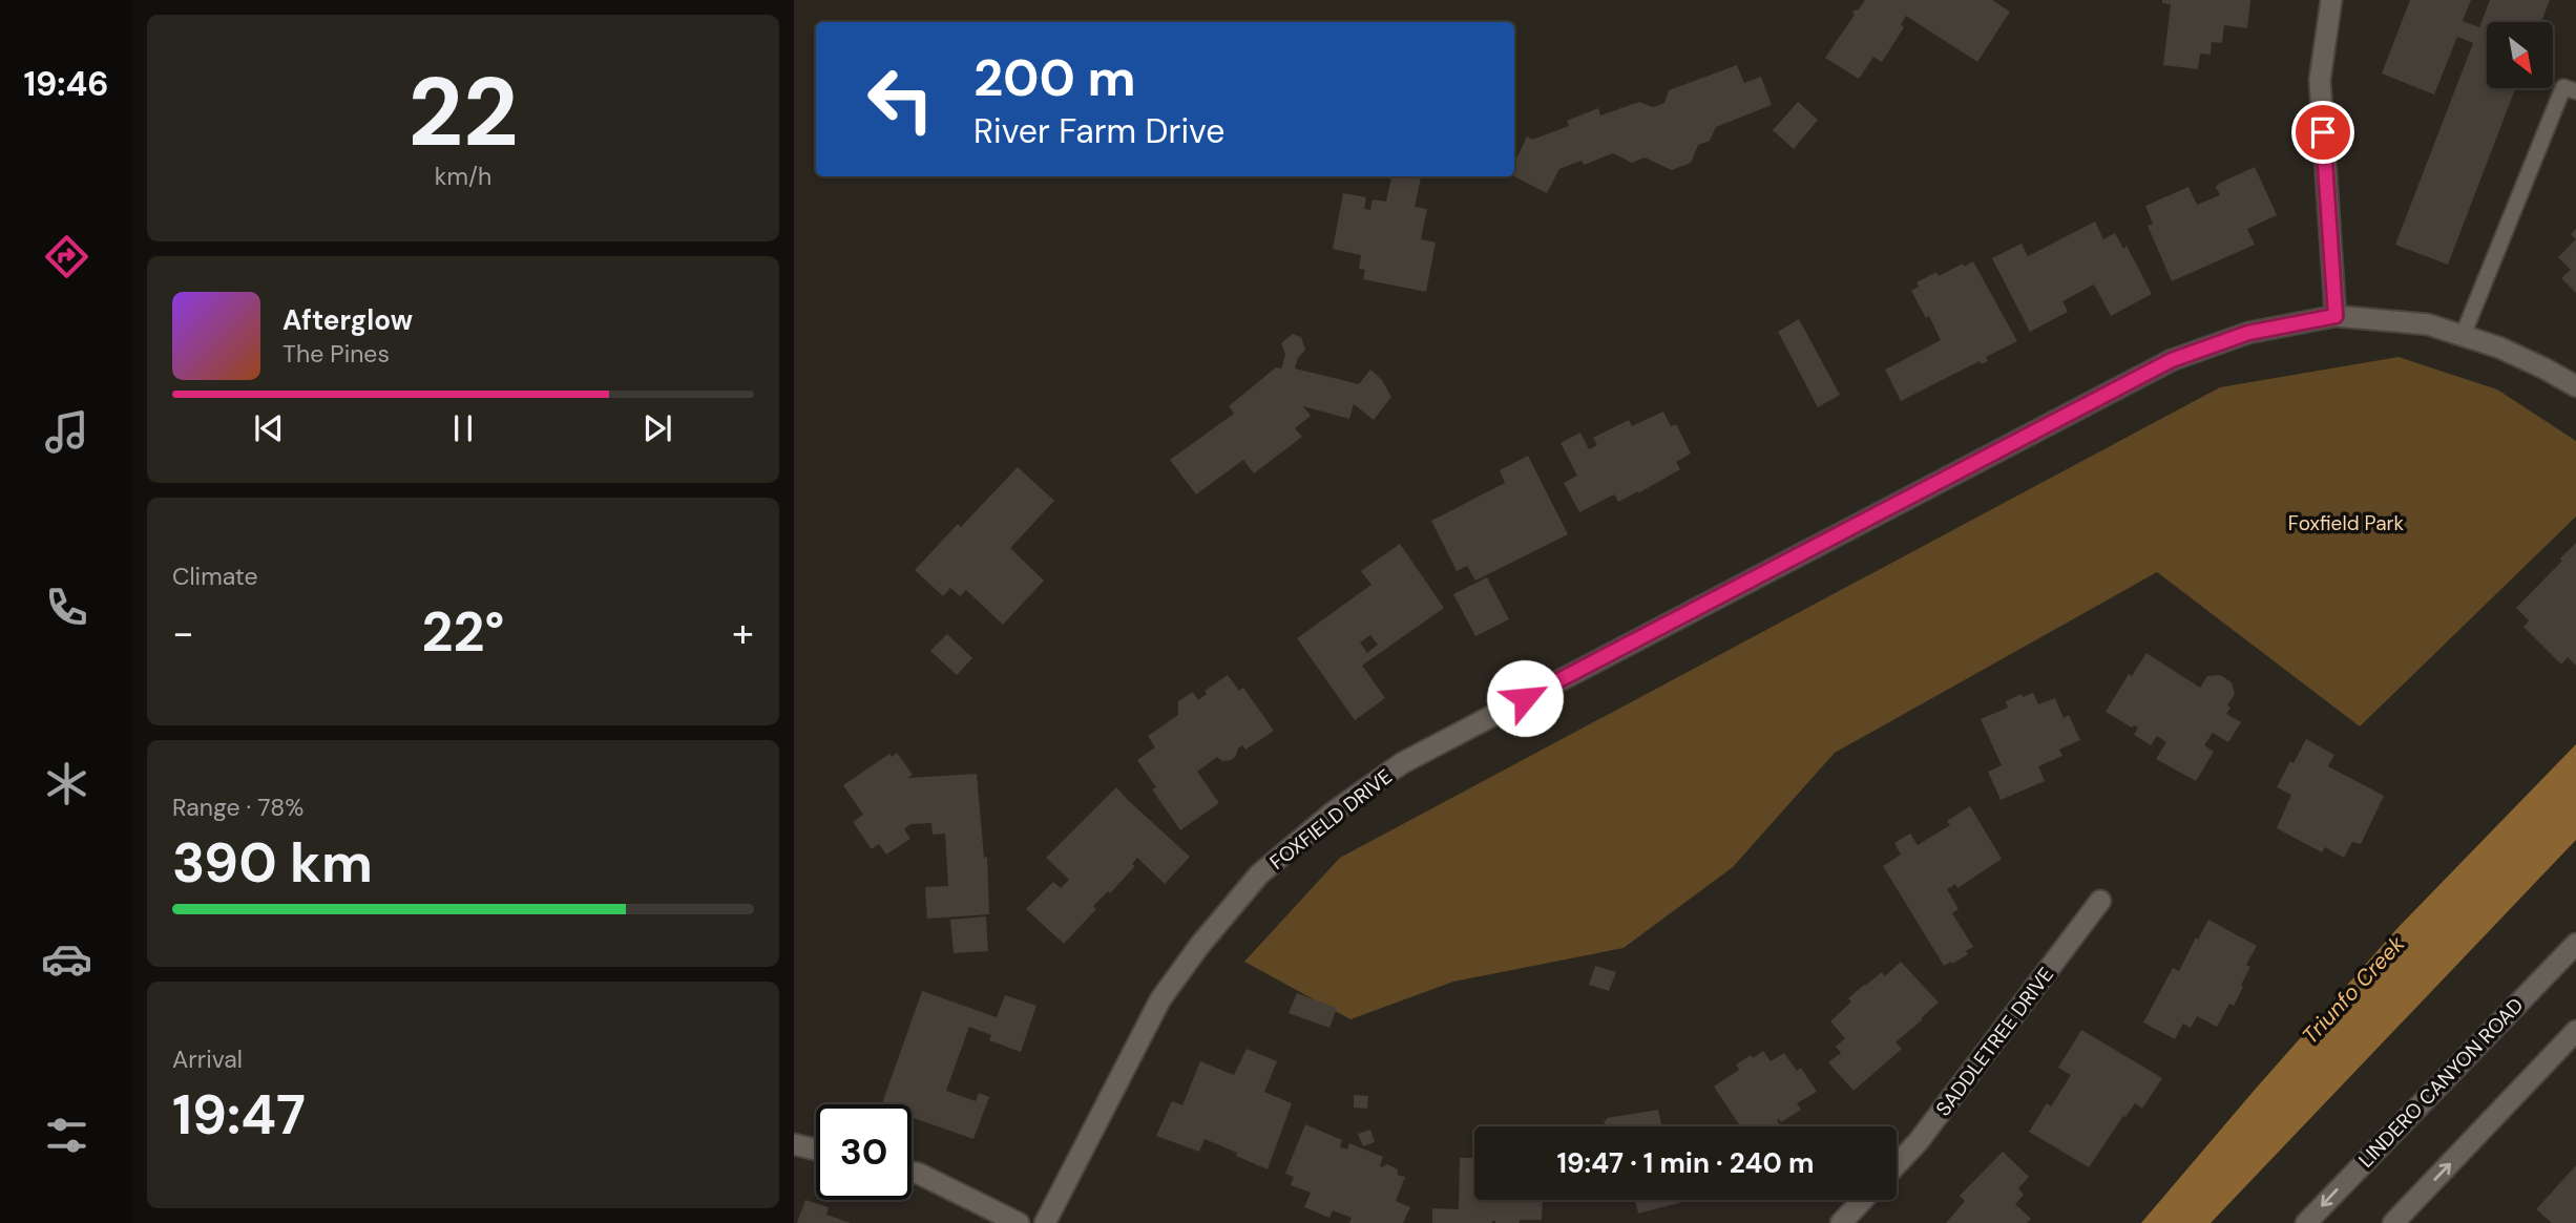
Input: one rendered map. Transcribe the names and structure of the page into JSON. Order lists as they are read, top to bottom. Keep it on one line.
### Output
{"streets":{"street":["FOXFIELD DRIVE","SADDLETREE DRIVE","LINDERO CANYON ROAD"]},"water":["Triunfo Creek"],"parks":["Foxfield Park"],"north":"bottom right","page":{"tabs":"19:46","tile":[["22","km/h"],"Climate",["Range · 78%","390 km"],["Arrival","19:47"]],"turn":["200 m","River Farm Drive"],"song":["Afterglow","The Pines"],"heat":["−","22°","+"],"limit":"30","trip":"19:47 · 1 min · 240 m"}}
